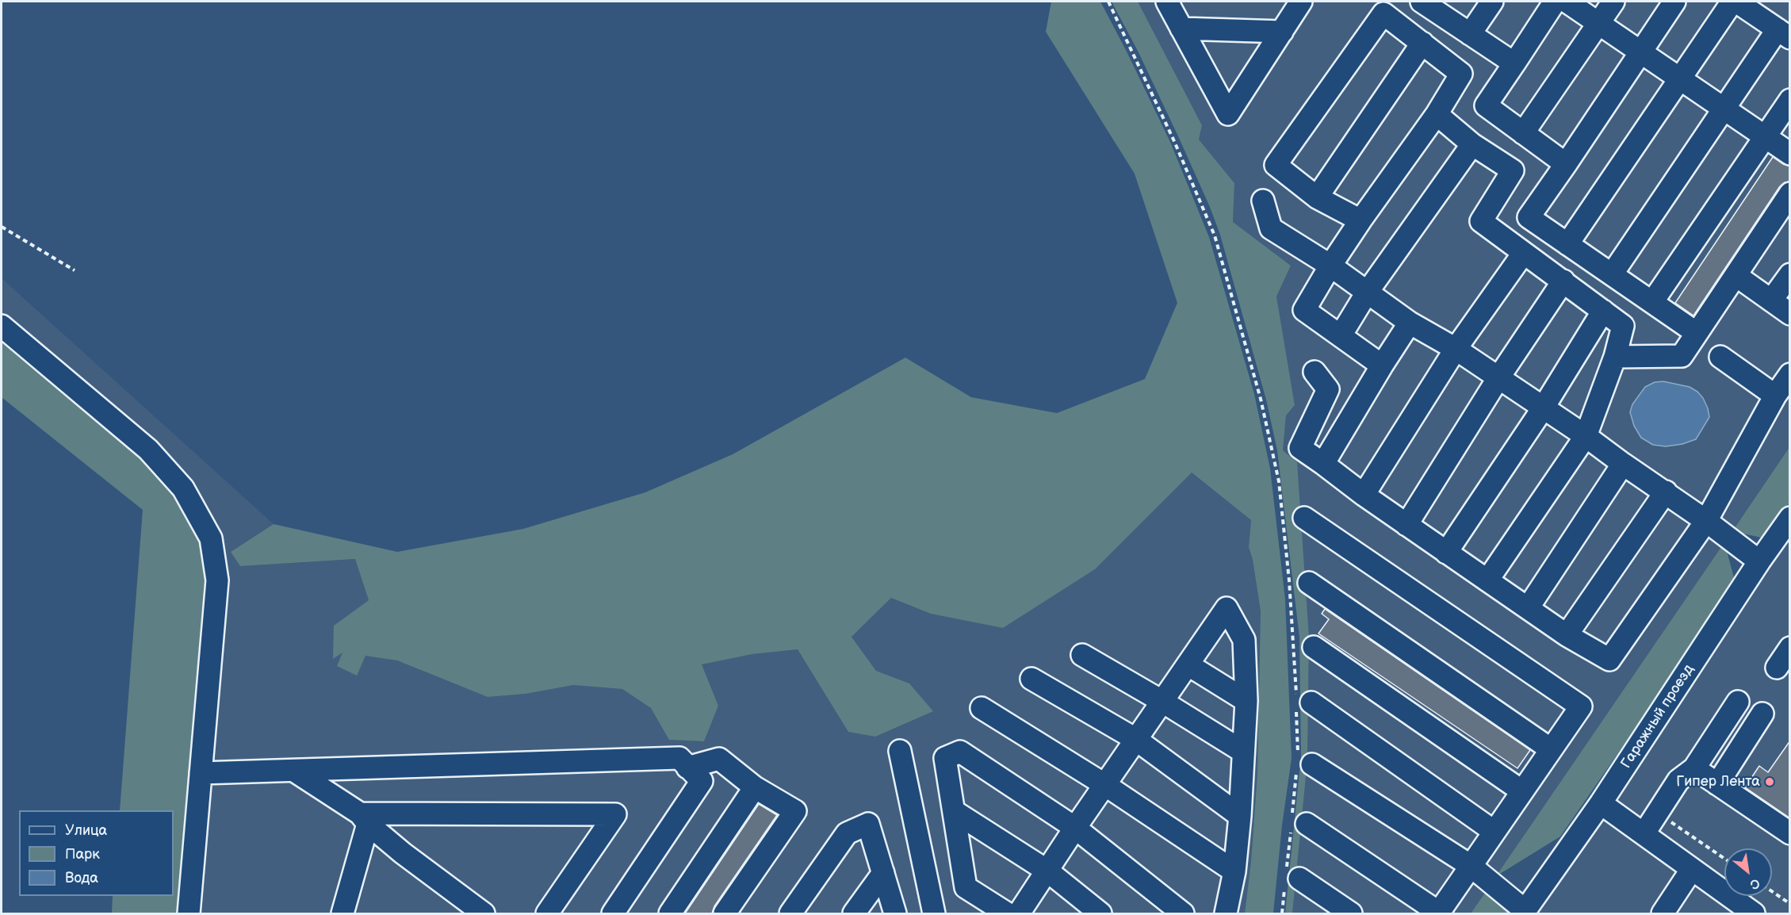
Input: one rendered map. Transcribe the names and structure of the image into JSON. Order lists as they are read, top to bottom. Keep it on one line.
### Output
{"streets":{"lane":["Гаражный проезд"]},"places":["Гипер Лента"],"legend":["Улица","Парк","Вода"],"north":"bottom right"}
